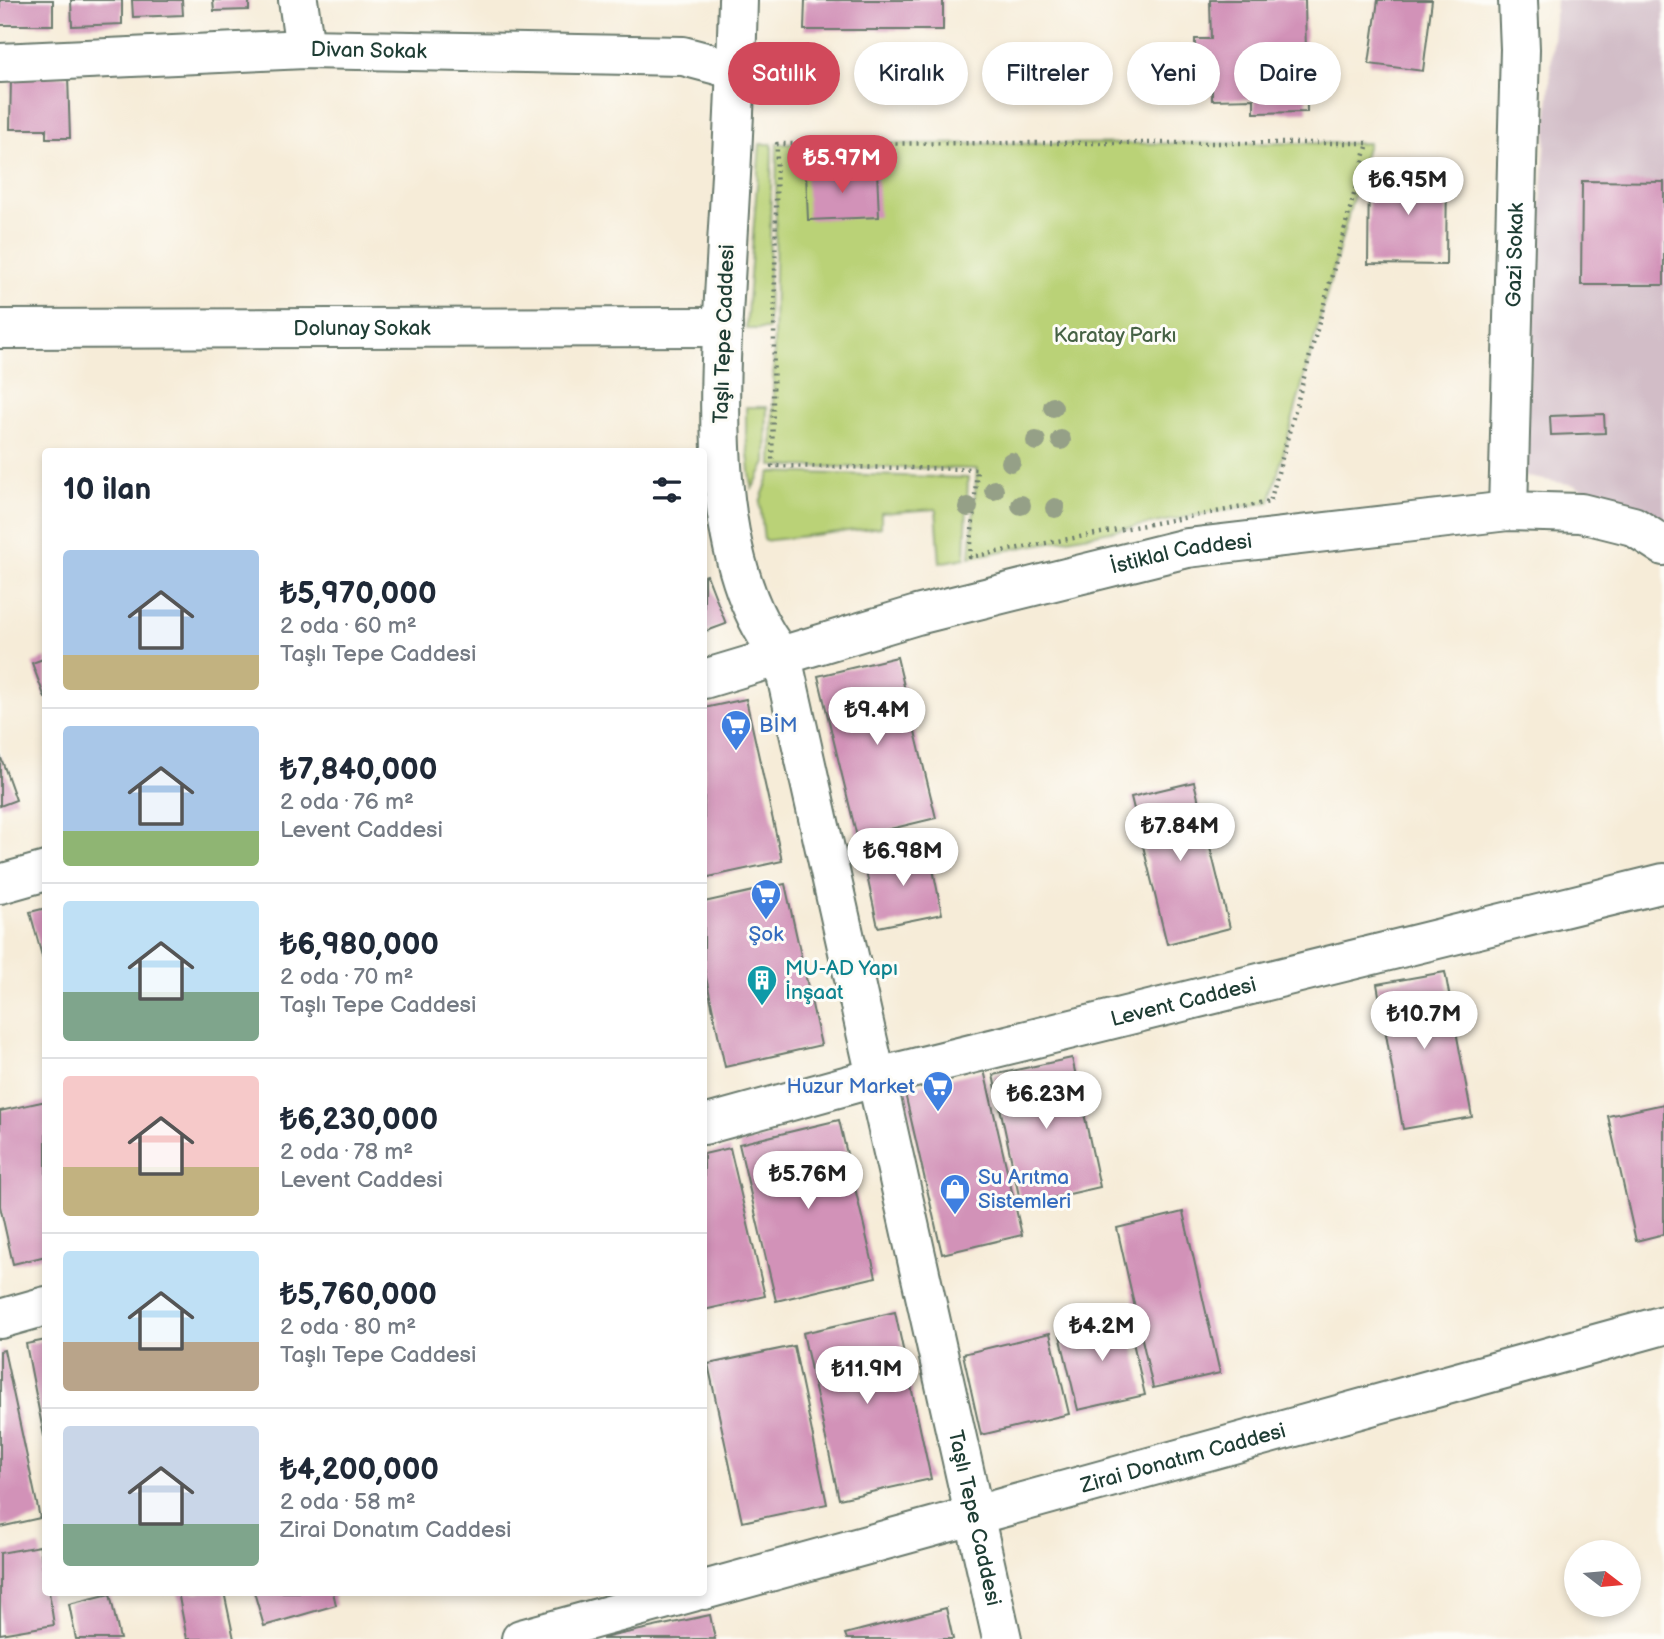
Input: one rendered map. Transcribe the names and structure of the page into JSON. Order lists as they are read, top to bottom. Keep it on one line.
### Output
{"streets":{"street":["Divan Sokak","Gazi Sokak","Dolunay Sokak","Taşlı Tepe Caddesi","İstiklal Caddesi","Levent Caddesi","Zirai Donatım Caddesi"]},"crossings":[["Gazi Sokak","İstiklal Caddesi"],["Dolunay Sokak","Taşlı Tepe Caddesi"],["Taşlı Tepe Caddesi","İstiklal Caddesi"],["Taşlı Tepe Caddesi","Levent Caddesi"],["Taşlı Tepe Caddesi","Zirai Donatım Caddesi"]],"parks":["Karatay Parkı"],"places":{"supermarket":["BİM","Şok","Huzur Market"],"building":["MU-AD Yapı İnşaat"],"shop":["Su Arıtma Sistemleri"]},"north":"right","page":{"chip":["Satılık","Kiralık","Filtreler","Yeni","Daire"],"price":["₺5.97M","₺6.95M","₺9.4M","₺7.84M","₺6.98M","₺10.7M","₺6.23M","₺5.76M","₺4.2M","₺11.9M"],"heading":"10 ilan","list":[{"name":"₺5,970,000","note":"2 oda · 60 m² · Taşlı Tepe Caddesi"},{"name":"₺7,840,000","note":"2 oda · 76 m² · Levent Caddesi"},{"name":"₺6,980,000","note":"2 oda · 70 m² · Taşlı Tepe Caddesi"},{"name":"₺6,230,000","note":"2 oda · 78 m² · Levent Caddesi"},{"name":"₺5,760,000","note":"2 oda · 80 m² · Taşlı Tepe Caddesi"},{"name":"₺4,200,000","note":"2 oda · 58 m² · Zirai Donatım Caddesi"}]}}
